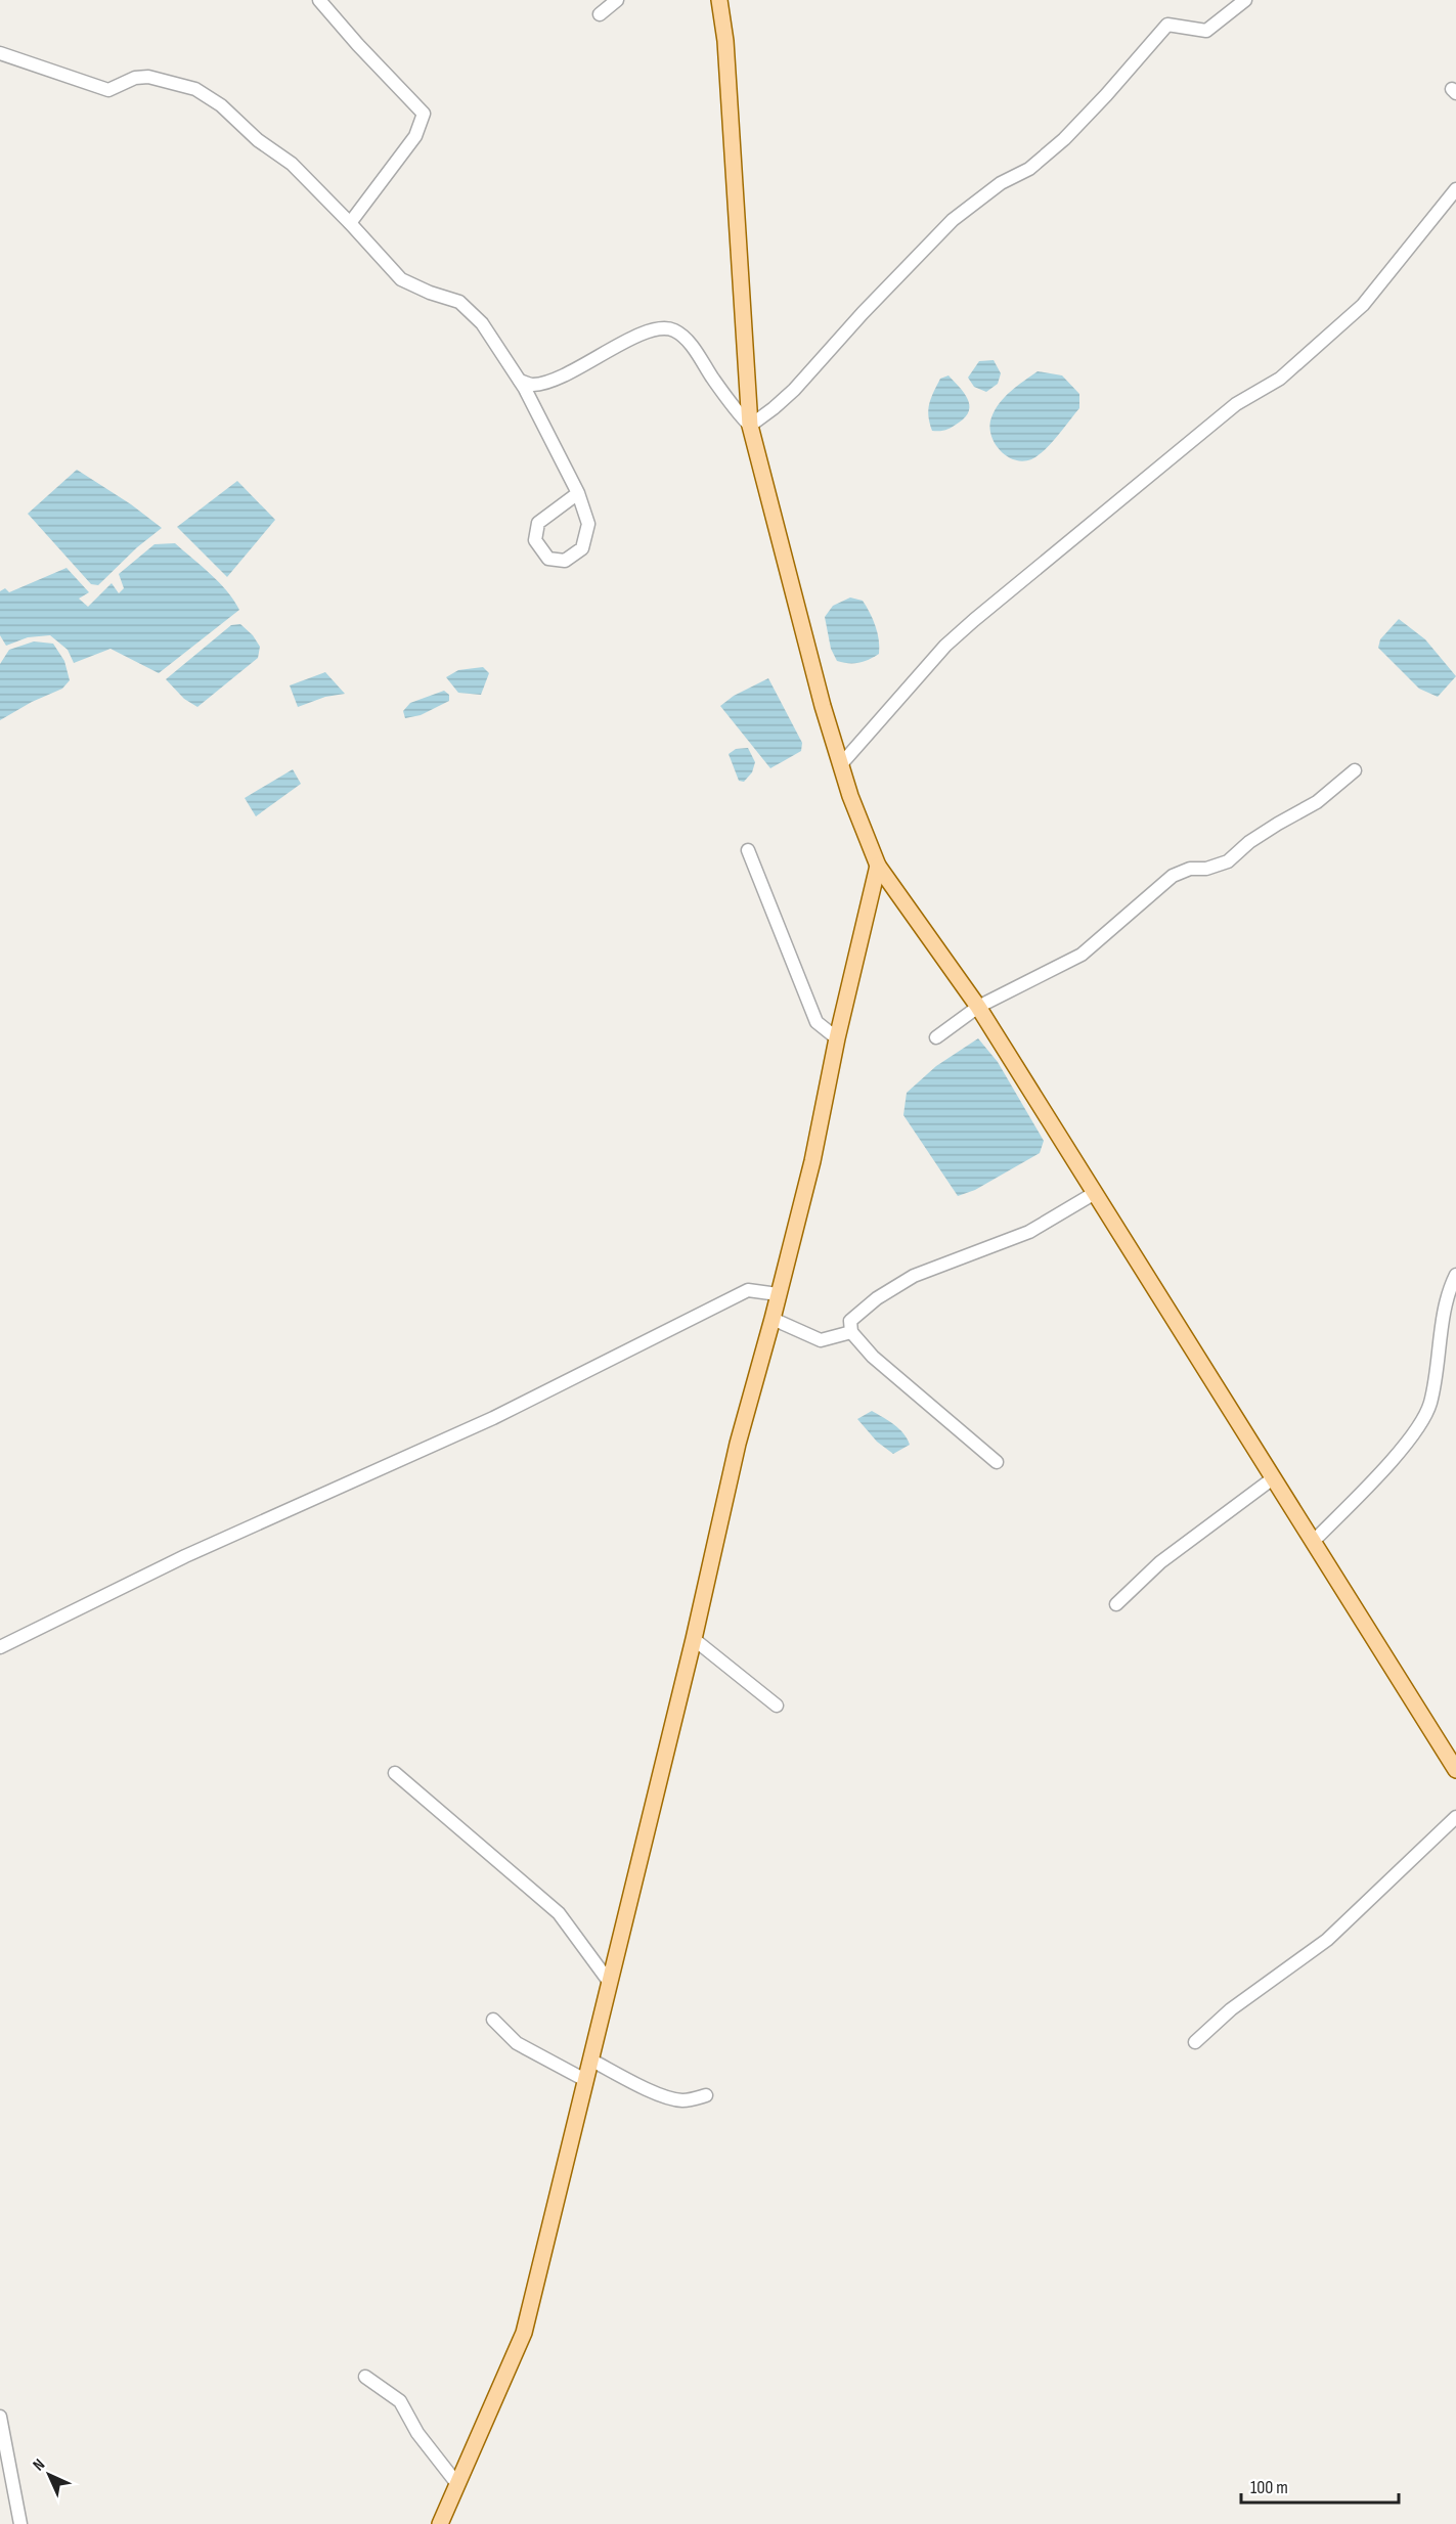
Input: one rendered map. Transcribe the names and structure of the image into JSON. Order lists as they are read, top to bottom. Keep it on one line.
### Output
{"scale_bar":"100 m","north":"top left"}
